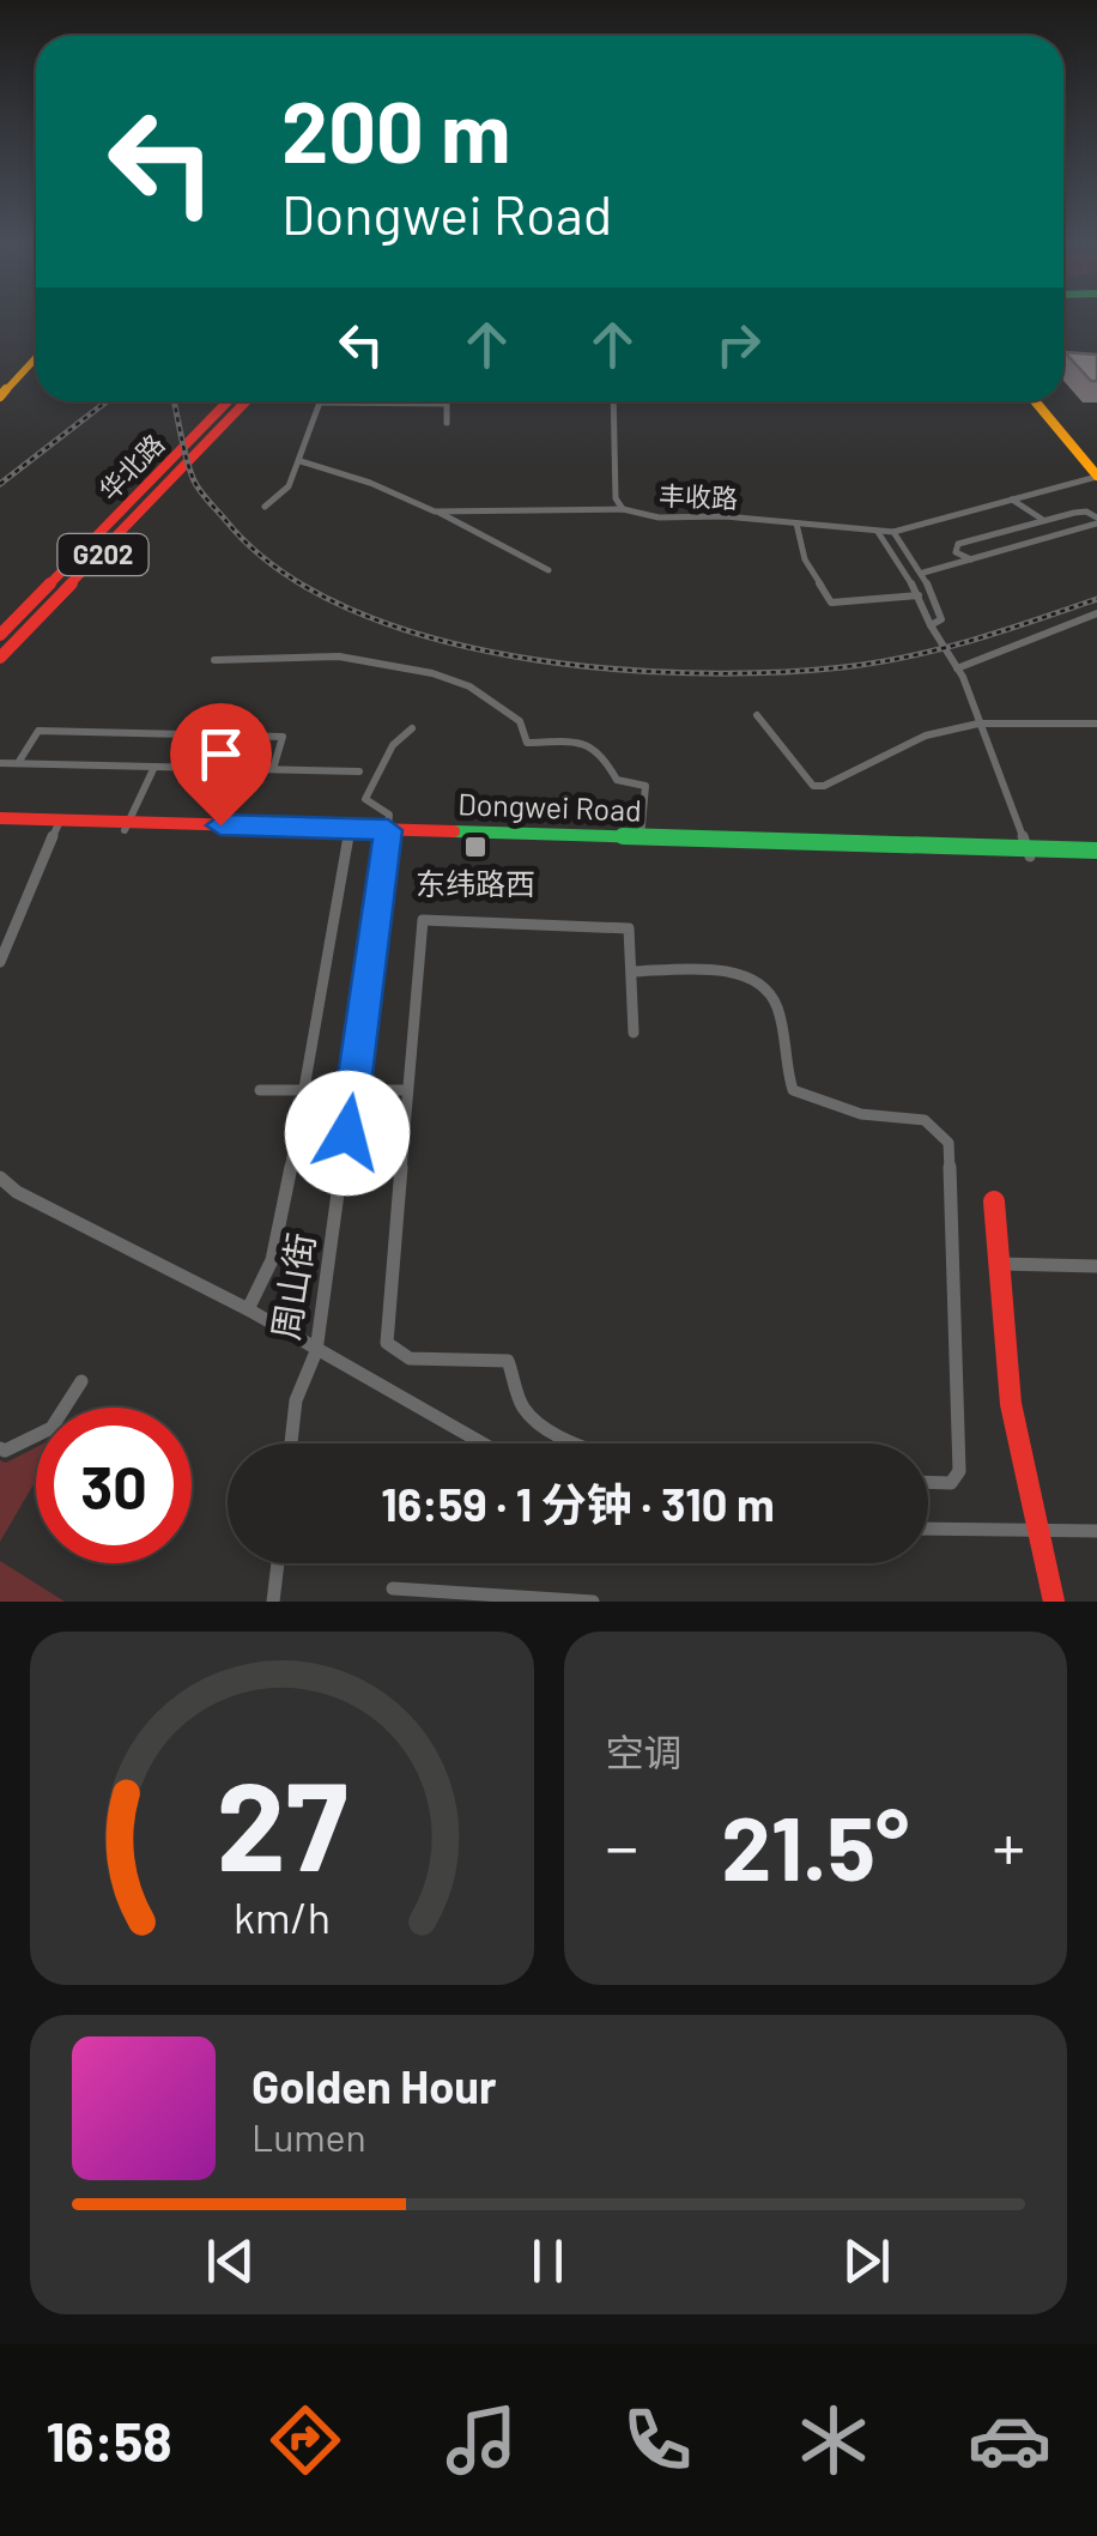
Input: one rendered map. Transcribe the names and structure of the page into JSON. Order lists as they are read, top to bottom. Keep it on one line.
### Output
{"streets":{"main road":["华北路","G202","Dongwei Road"],"street":["丰收路","周山街"]},"crossings":[["华北路","G202"],["Dongwei Road","周山街"]],"places":{"transit":["东纬路西"]},"page":{"turn":["200 m","Dongwei Road"],"limit":"30","trip":"16:59 · 1 分钟 · 310 m","tile":"空调","heat":["−","21.5°","+"],"song":["Golden Hour","Lumen"],"tabs":"16:58","gauge":["27","km/h"]}}
